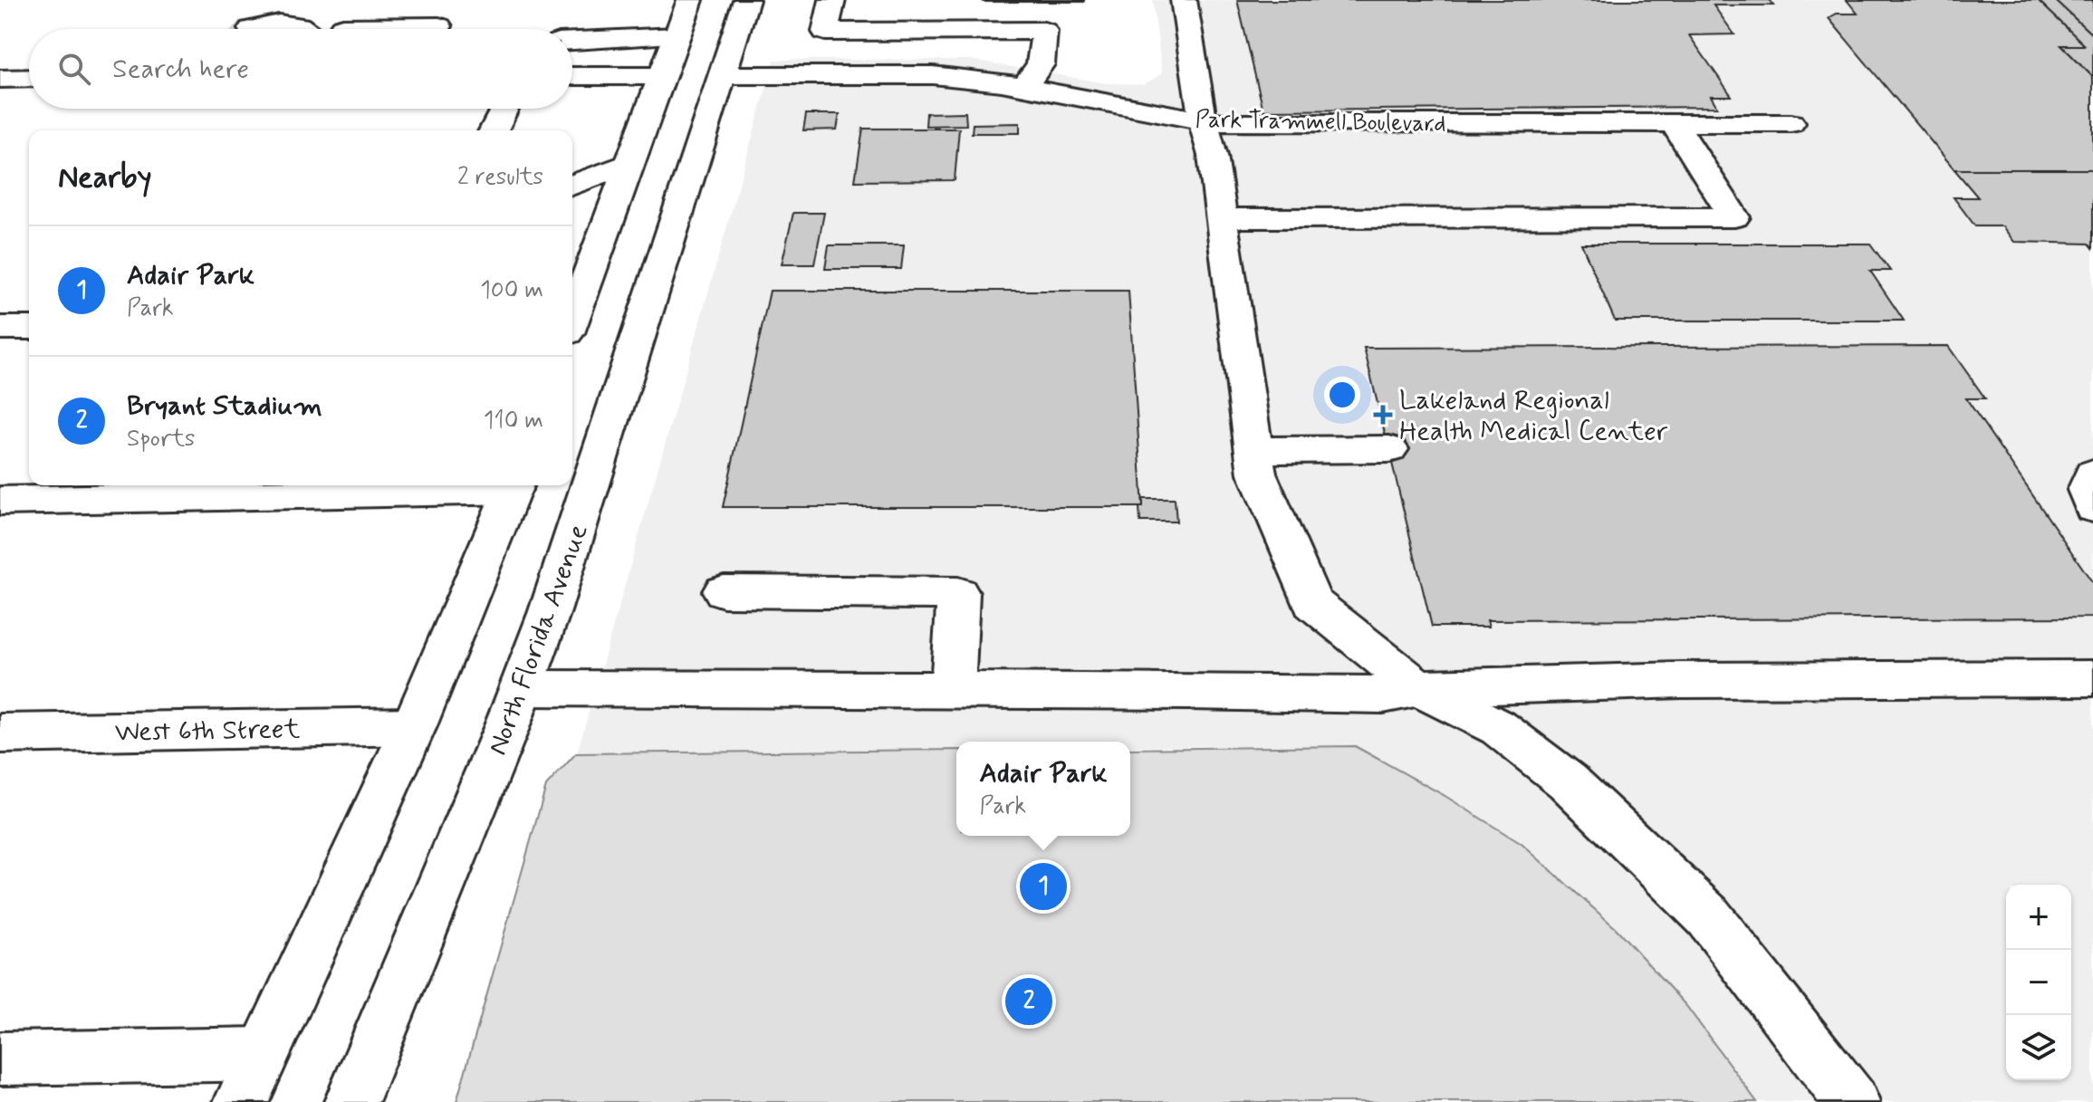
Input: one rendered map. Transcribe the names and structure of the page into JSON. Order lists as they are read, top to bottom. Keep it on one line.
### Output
{"streets":{"main road":["Park Trammell Boulevard","North Florida Avenue","West 6th Street"]},"crossings":[["Park Trammell Boulevard","North Florida Avenue"]],"places":{"health":["Lakeland Regional Health Medical Center"]},"page":{"search":"Search here","heading":["Nearby","2 results"],"list":[{"mark":"1","name":"Adair Park","note":"Park","value":"100 m"},{"mark":"2","name":"Bryant Stadium","note":"Sports","value":"110 m"}],"popup":["Adair Park","Park"],"pins":["1","2"],"map_buttons":["+","−"]}}
